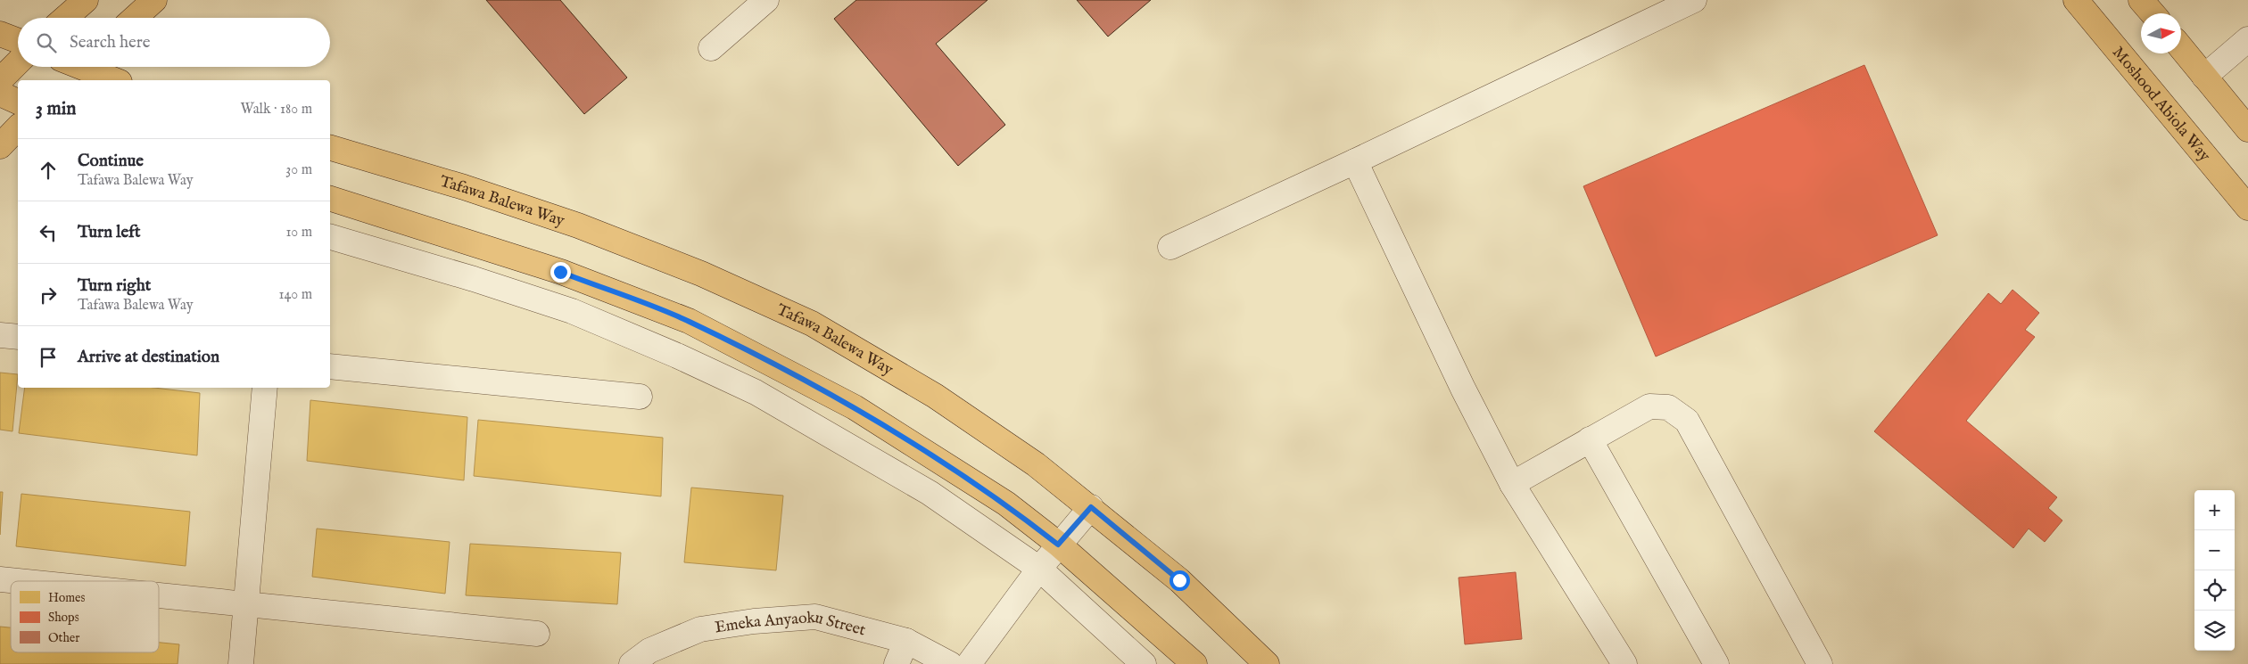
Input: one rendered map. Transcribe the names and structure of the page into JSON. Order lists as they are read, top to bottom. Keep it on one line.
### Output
{"streets":{"main road":["Moshood Abiola Way","Tafawa Balewa Way"],"street":["Emeka Anyaoku Street"]},"legend":["Homes","Shops","Other"],"north":"right","page":{"search":"Search here","heading":["3 min","Walk · 180 m"],"list":[["Continue","Tafawa Balewa Way","30 m"],["Turn left","10 m"],["Turn right","Tafawa Balewa Way","140 m"],"Arrive at destination"],"map_buttons":["+","−"]}}
